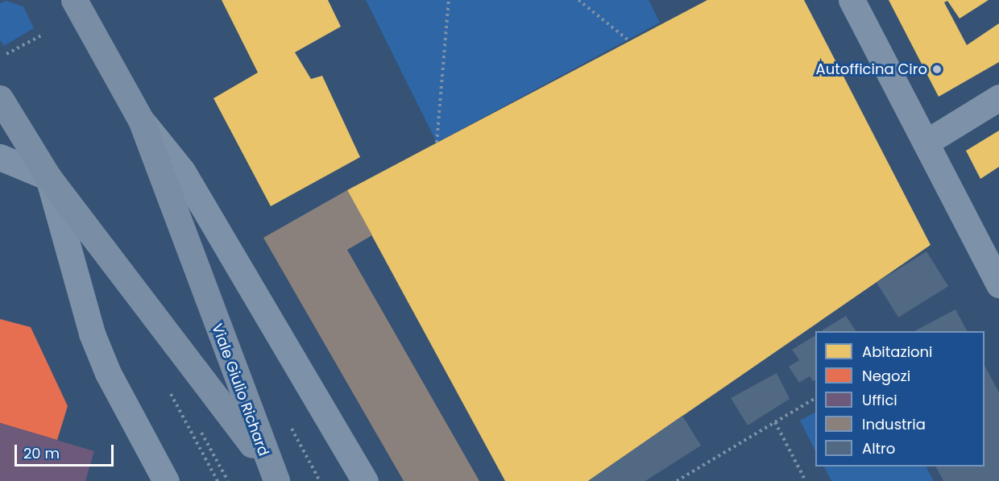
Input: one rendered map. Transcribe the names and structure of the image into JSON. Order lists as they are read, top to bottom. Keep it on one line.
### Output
{"streets":{"main road":["Viale Giulio Richard"]},"places":["Autofficina Ciro"],"legend":["Abitazioni","Negozi","Uffici","Industria","Altro"],"scale_bar":"20 m"}
